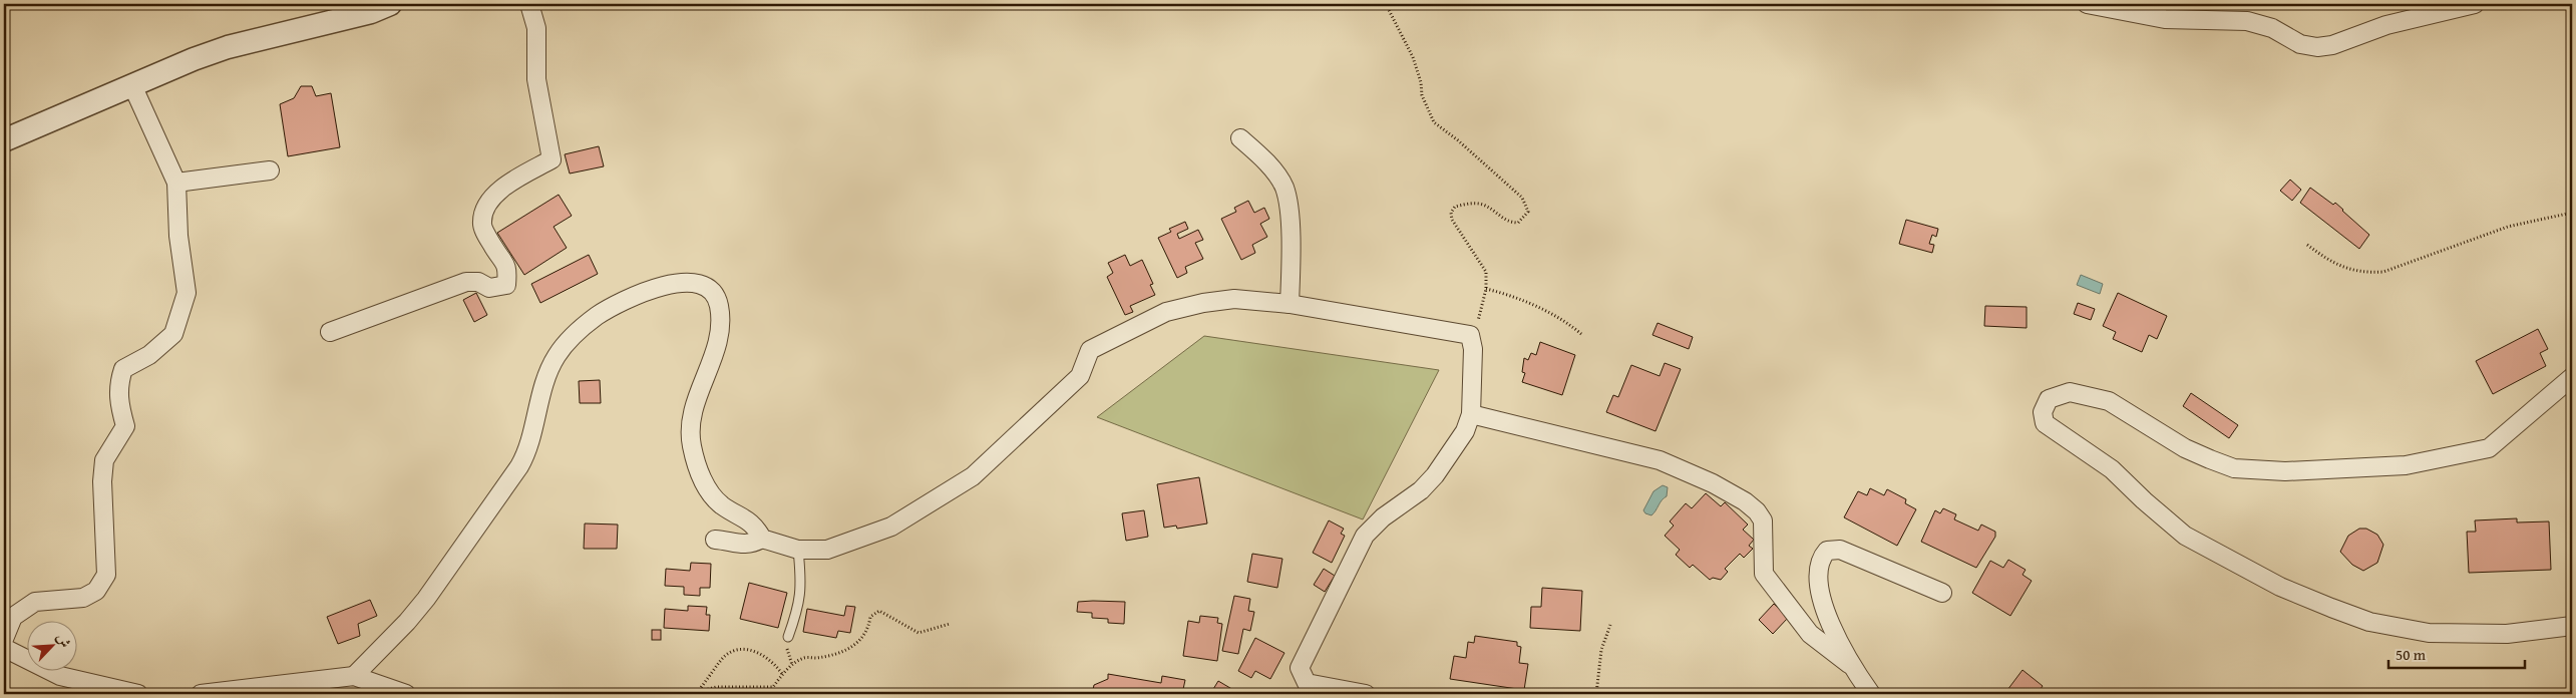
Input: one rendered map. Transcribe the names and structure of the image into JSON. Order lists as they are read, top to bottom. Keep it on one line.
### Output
{"scale_bar":"50 m","north":"top right"}
